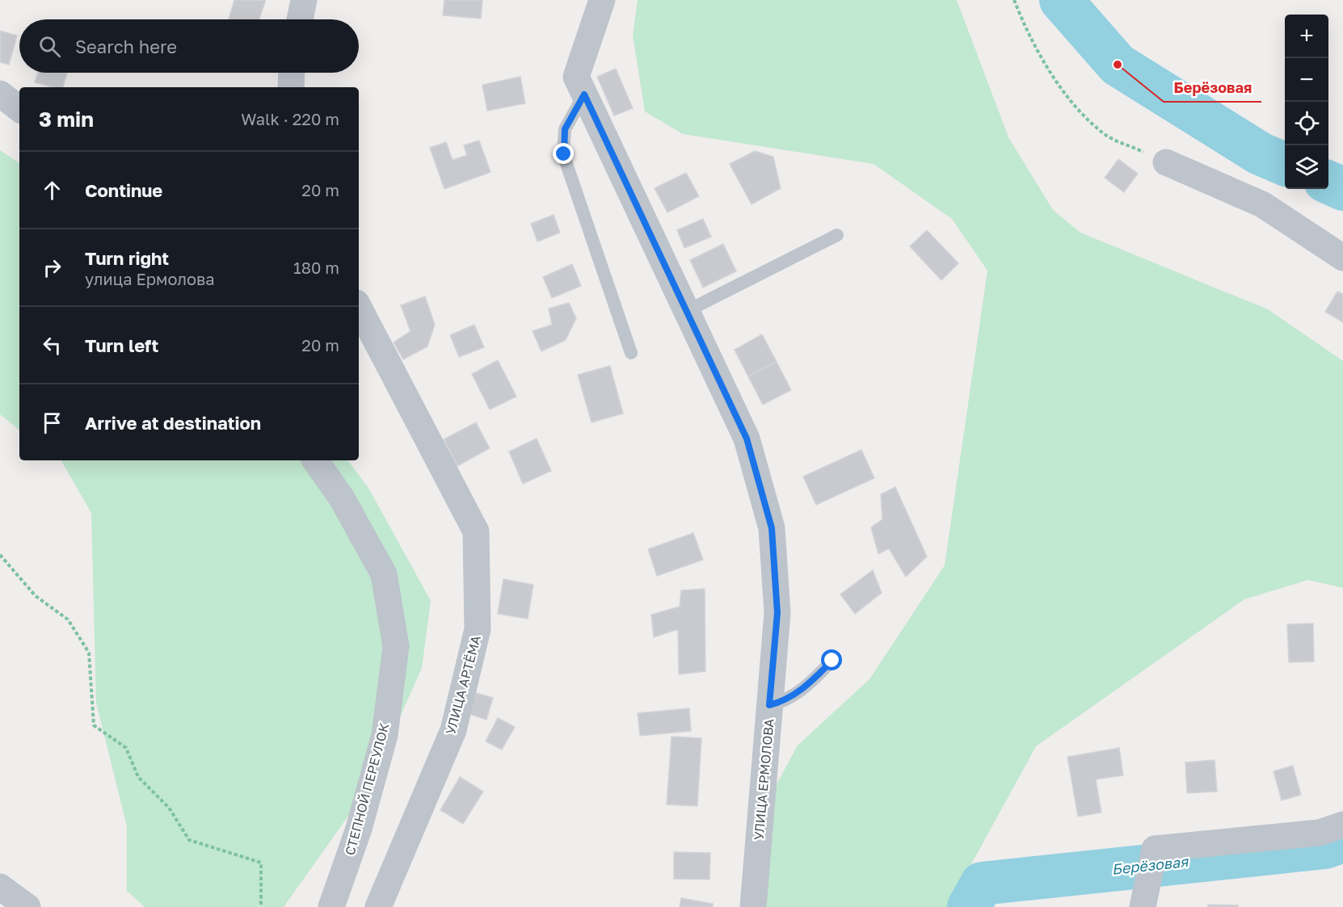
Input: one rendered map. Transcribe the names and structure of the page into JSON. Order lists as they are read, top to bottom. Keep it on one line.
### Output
{"streets":{"street":["УЛИЦА АРТЁМА","УЛИЦА ЕРМОЛОВА","СТЕПНОЙ ПЕРЕУЛОК"]},"water":["Берёзовая"],"places":["Берёзовая"],"page":{"map_buttons":["+","−"],"search":"Search here","heading":["3 min","Walk · 220 m"],"list":[["Continue","20 m"],["Turn right","улица Ермолова","180 m"],["Turn left","20 m"],"Arrive at destination"]}}
